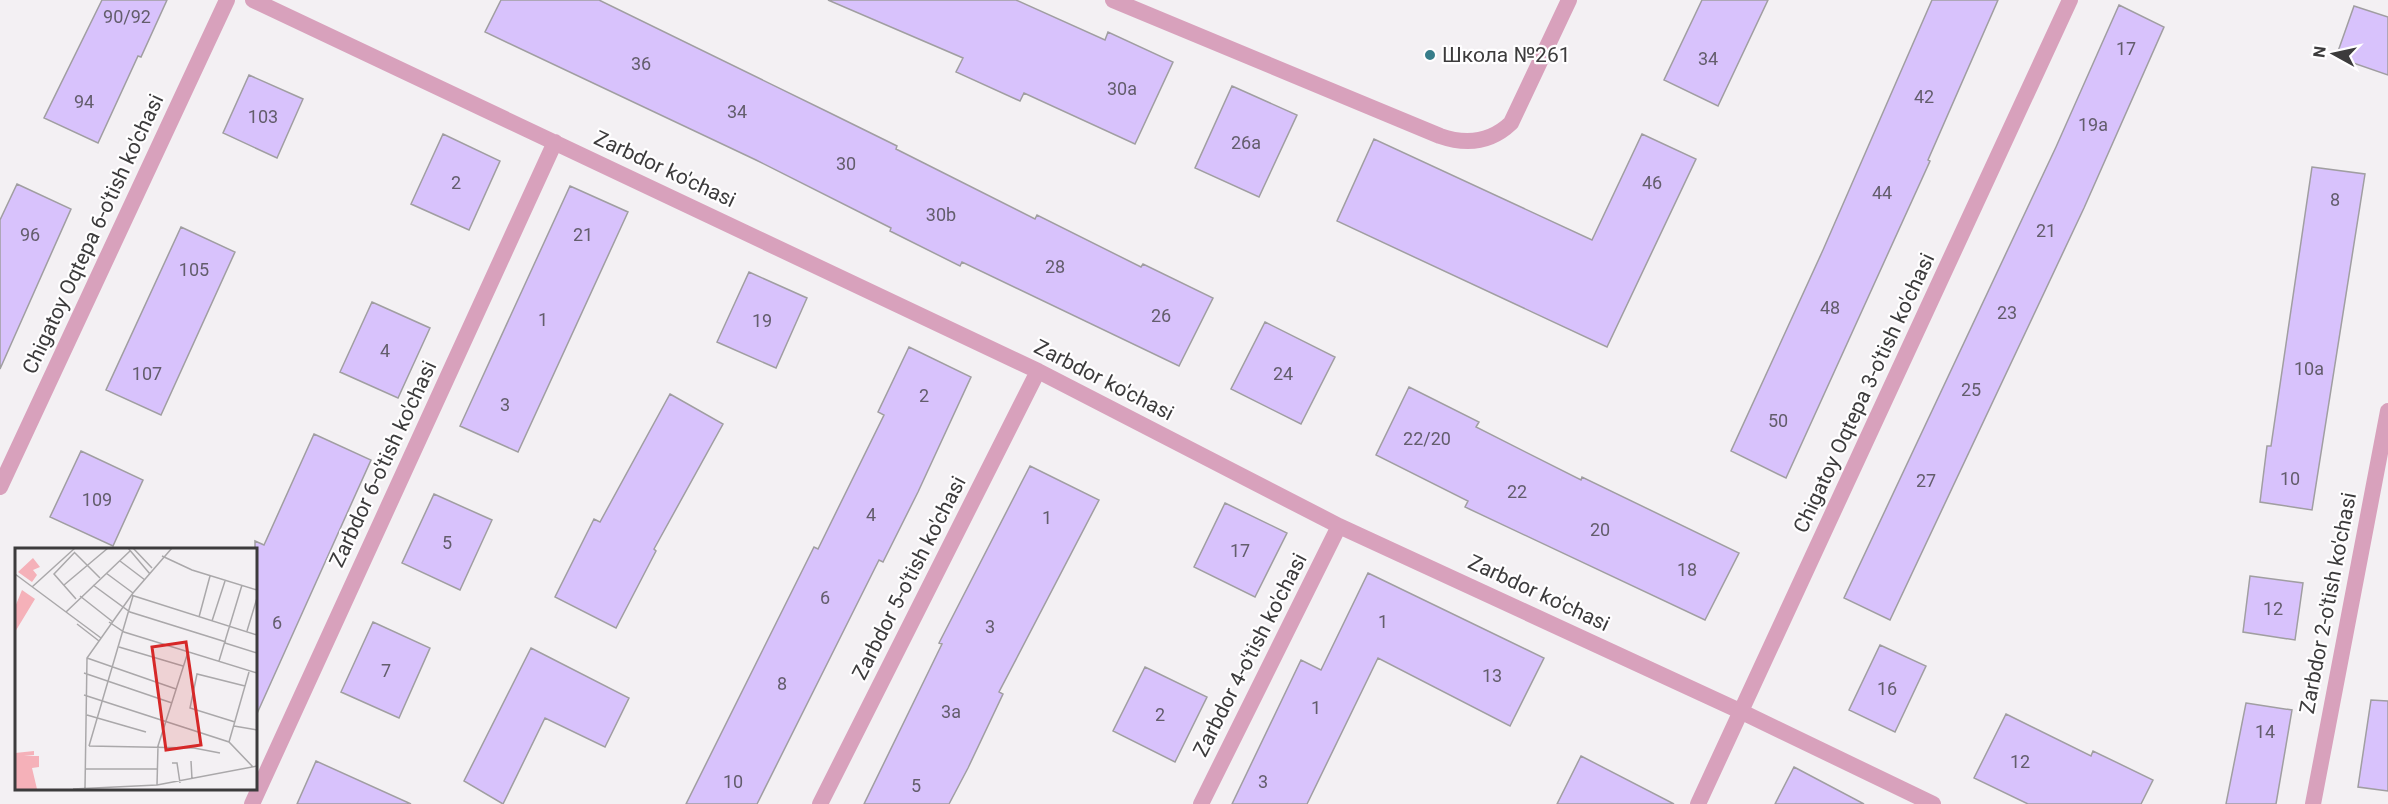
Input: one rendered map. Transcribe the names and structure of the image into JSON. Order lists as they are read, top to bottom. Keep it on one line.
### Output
{"streets":{"street":["Zarbdor ko'chasi","Chigatoy Oqtepa 6-o'tish ko'chasi","Chigatoy Oqtepa 3-o'tish ko'chasi","Zarbdor 6-o'tish ko'chasi","Zarbdor 5-o'tish ko'chasi","Zarbdor 2-o'tish ko'chasi","Zarbdor 4-o'tish ko'chasi"]},"crossings":[["Zarbdor ko'chasi","Chigatoy Oqtepa 3-o'tish ko'chasi"],["Zarbdor ko'chasi","Zarbdor 6-o'tish ko'chasi"],["Zarbdor ko'chasi","Zarbdor 5-o'tish ko'chasi"],["Zarbdor ko'chasi","Zarbdor 4-o'tish ko'chasi"]],"places":["Школа №261"],"house_numbers":["90/92","17","34","36","30a","42","94","34","103","19a","26a","30","2","46","44","8","30b","21","96","21","28","105","48","23","26","1","19","4","10a","107","24","25","2","3","50","22/20","10","27","22","109","4","1","20","5","17","18","6","12","1","6","3","7","13","8","16","1","3a","2","14","12","10","3","5"],"north":"left"}
